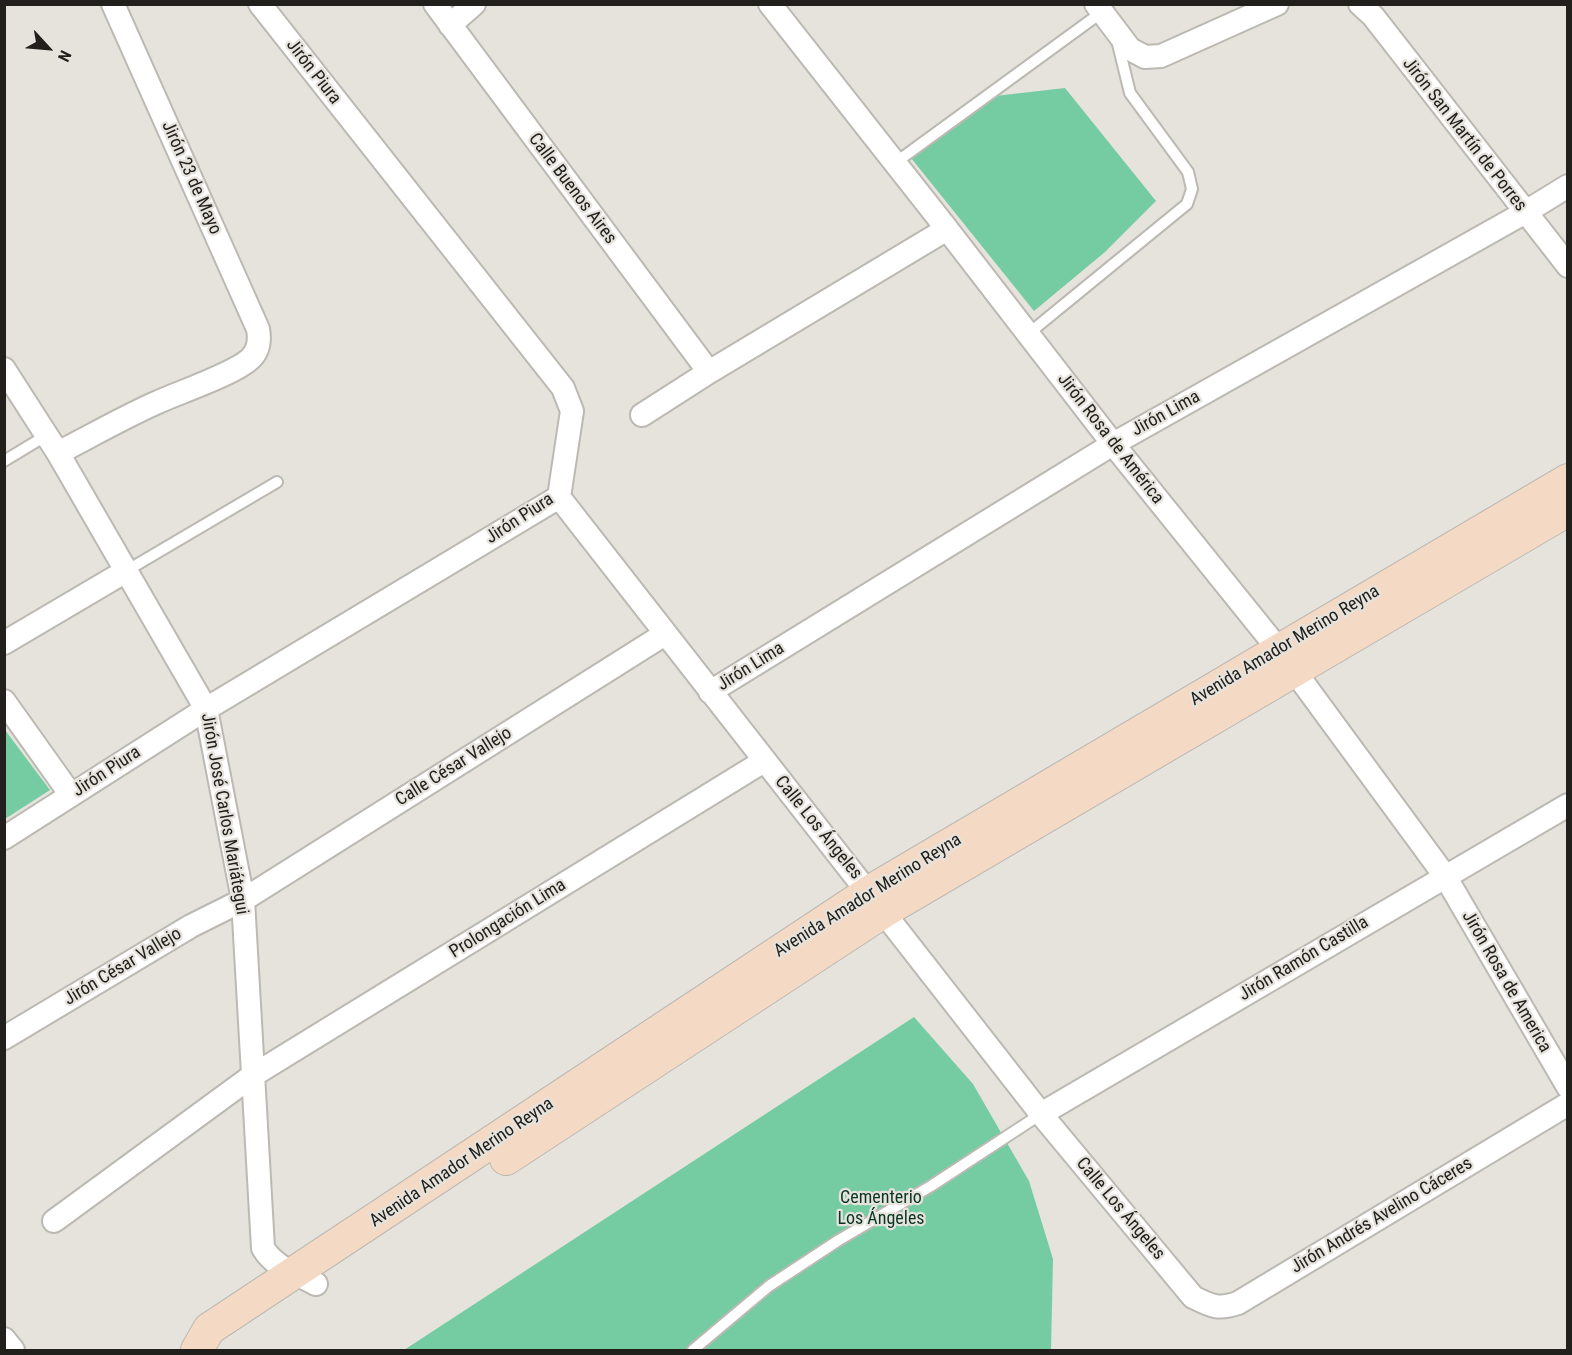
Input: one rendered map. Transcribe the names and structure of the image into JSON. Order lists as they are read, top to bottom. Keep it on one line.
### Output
{"streets":{"street":["Jirón Piura","Jirón San Martín de Porres","Jirón 23 de Mayo","Calle Buenos Aires","Jirón Lima","Jirón Rosa de América","Avenida Amador Merino Reyna","Calle César Vallejo","Jirón José Carlos Mariátegui","Calle Los Ángeles","Prolongación Lima","Jirón Ramón Castilla","Jirón César Vallejo","Jirón Rosa de America","Jirón Andrés Avelino Cáceres"]},"crossings":[["Jirón Piura","Jirón José Carlos Mariátegui"],["Jirón Piura","Calle Los Ángeles"],["Jirón San Martín de Porres","Jirón Lima"],["Jirón 23 de Mayo","Jirón José Carlos Mariátegui"],["Jirón Lima","Jirón Rosa de América"],["Jirón Lima","Calle Los Ángeles"],["Jirón Rosa de América","Avenida Amador Merino Reyna"],["Jirón Rosa de América","Jirón Ramón Castilla"],["Jirón Rosa de América","Jirón Rosa de America"],["Avenida Amador Merino Reyna","Jirón José Carlos Mariátegui"],["Avenida Amador Merino Reyna","Calle Los Ángeles"],["Calle César Vallejo","Jirón José Carlos Mariátegui"],["Calle César Vallejo","Calle Los Ángeles"],["Calle César Vallejo","Jirón César Vallejo"],["Jirón José Carlos Mariátegui","Prolongación Lima"],["Jirón José Carlos Mariátegui","Jirón César Vallejo"],["Calle Los Ángeles","Prolongación Lima"],["Calle Los Ángeles","Jirón Ramón Castilla"],["Calle Los Ángeles","Jirón Andrés Avelino Cáceres"],["Jirón Ramón Castilla","Jirón Rosa de America"]],"parks":["Cementerio Los Ángeles"],"north":"bottom right"}
